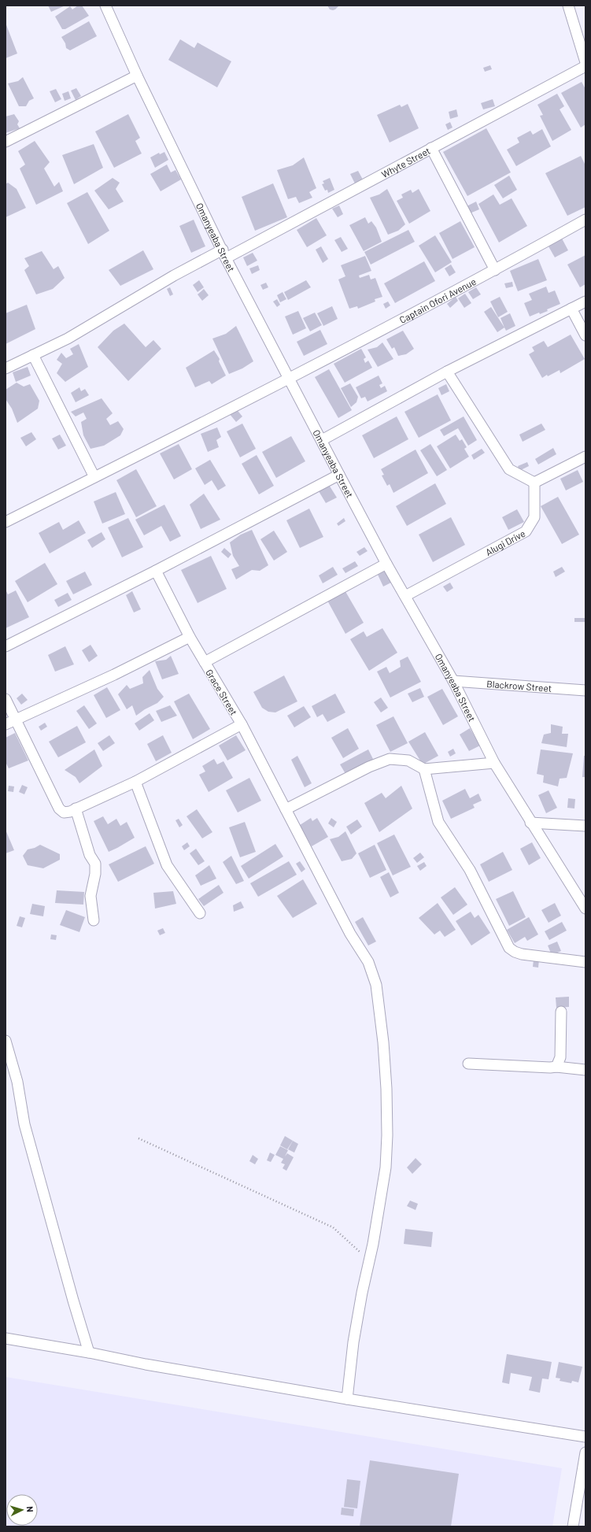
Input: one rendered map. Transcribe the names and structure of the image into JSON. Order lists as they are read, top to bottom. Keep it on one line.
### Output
{"streets":{"street":["Whyte Street","Omanyeaba Street","Captain Ofori Avenue","Alugi Drive","Blackrow Street","Grace Street"]},"crossings":[["Whyte Street","Omanyeaba Street"],["Omanyeaba Street","Captain Ofori Avenue"],["Omanyeaba Street","Alugi Drive"],["Omanyeaba Street","Blackrow Street"]],"north":"right"}
